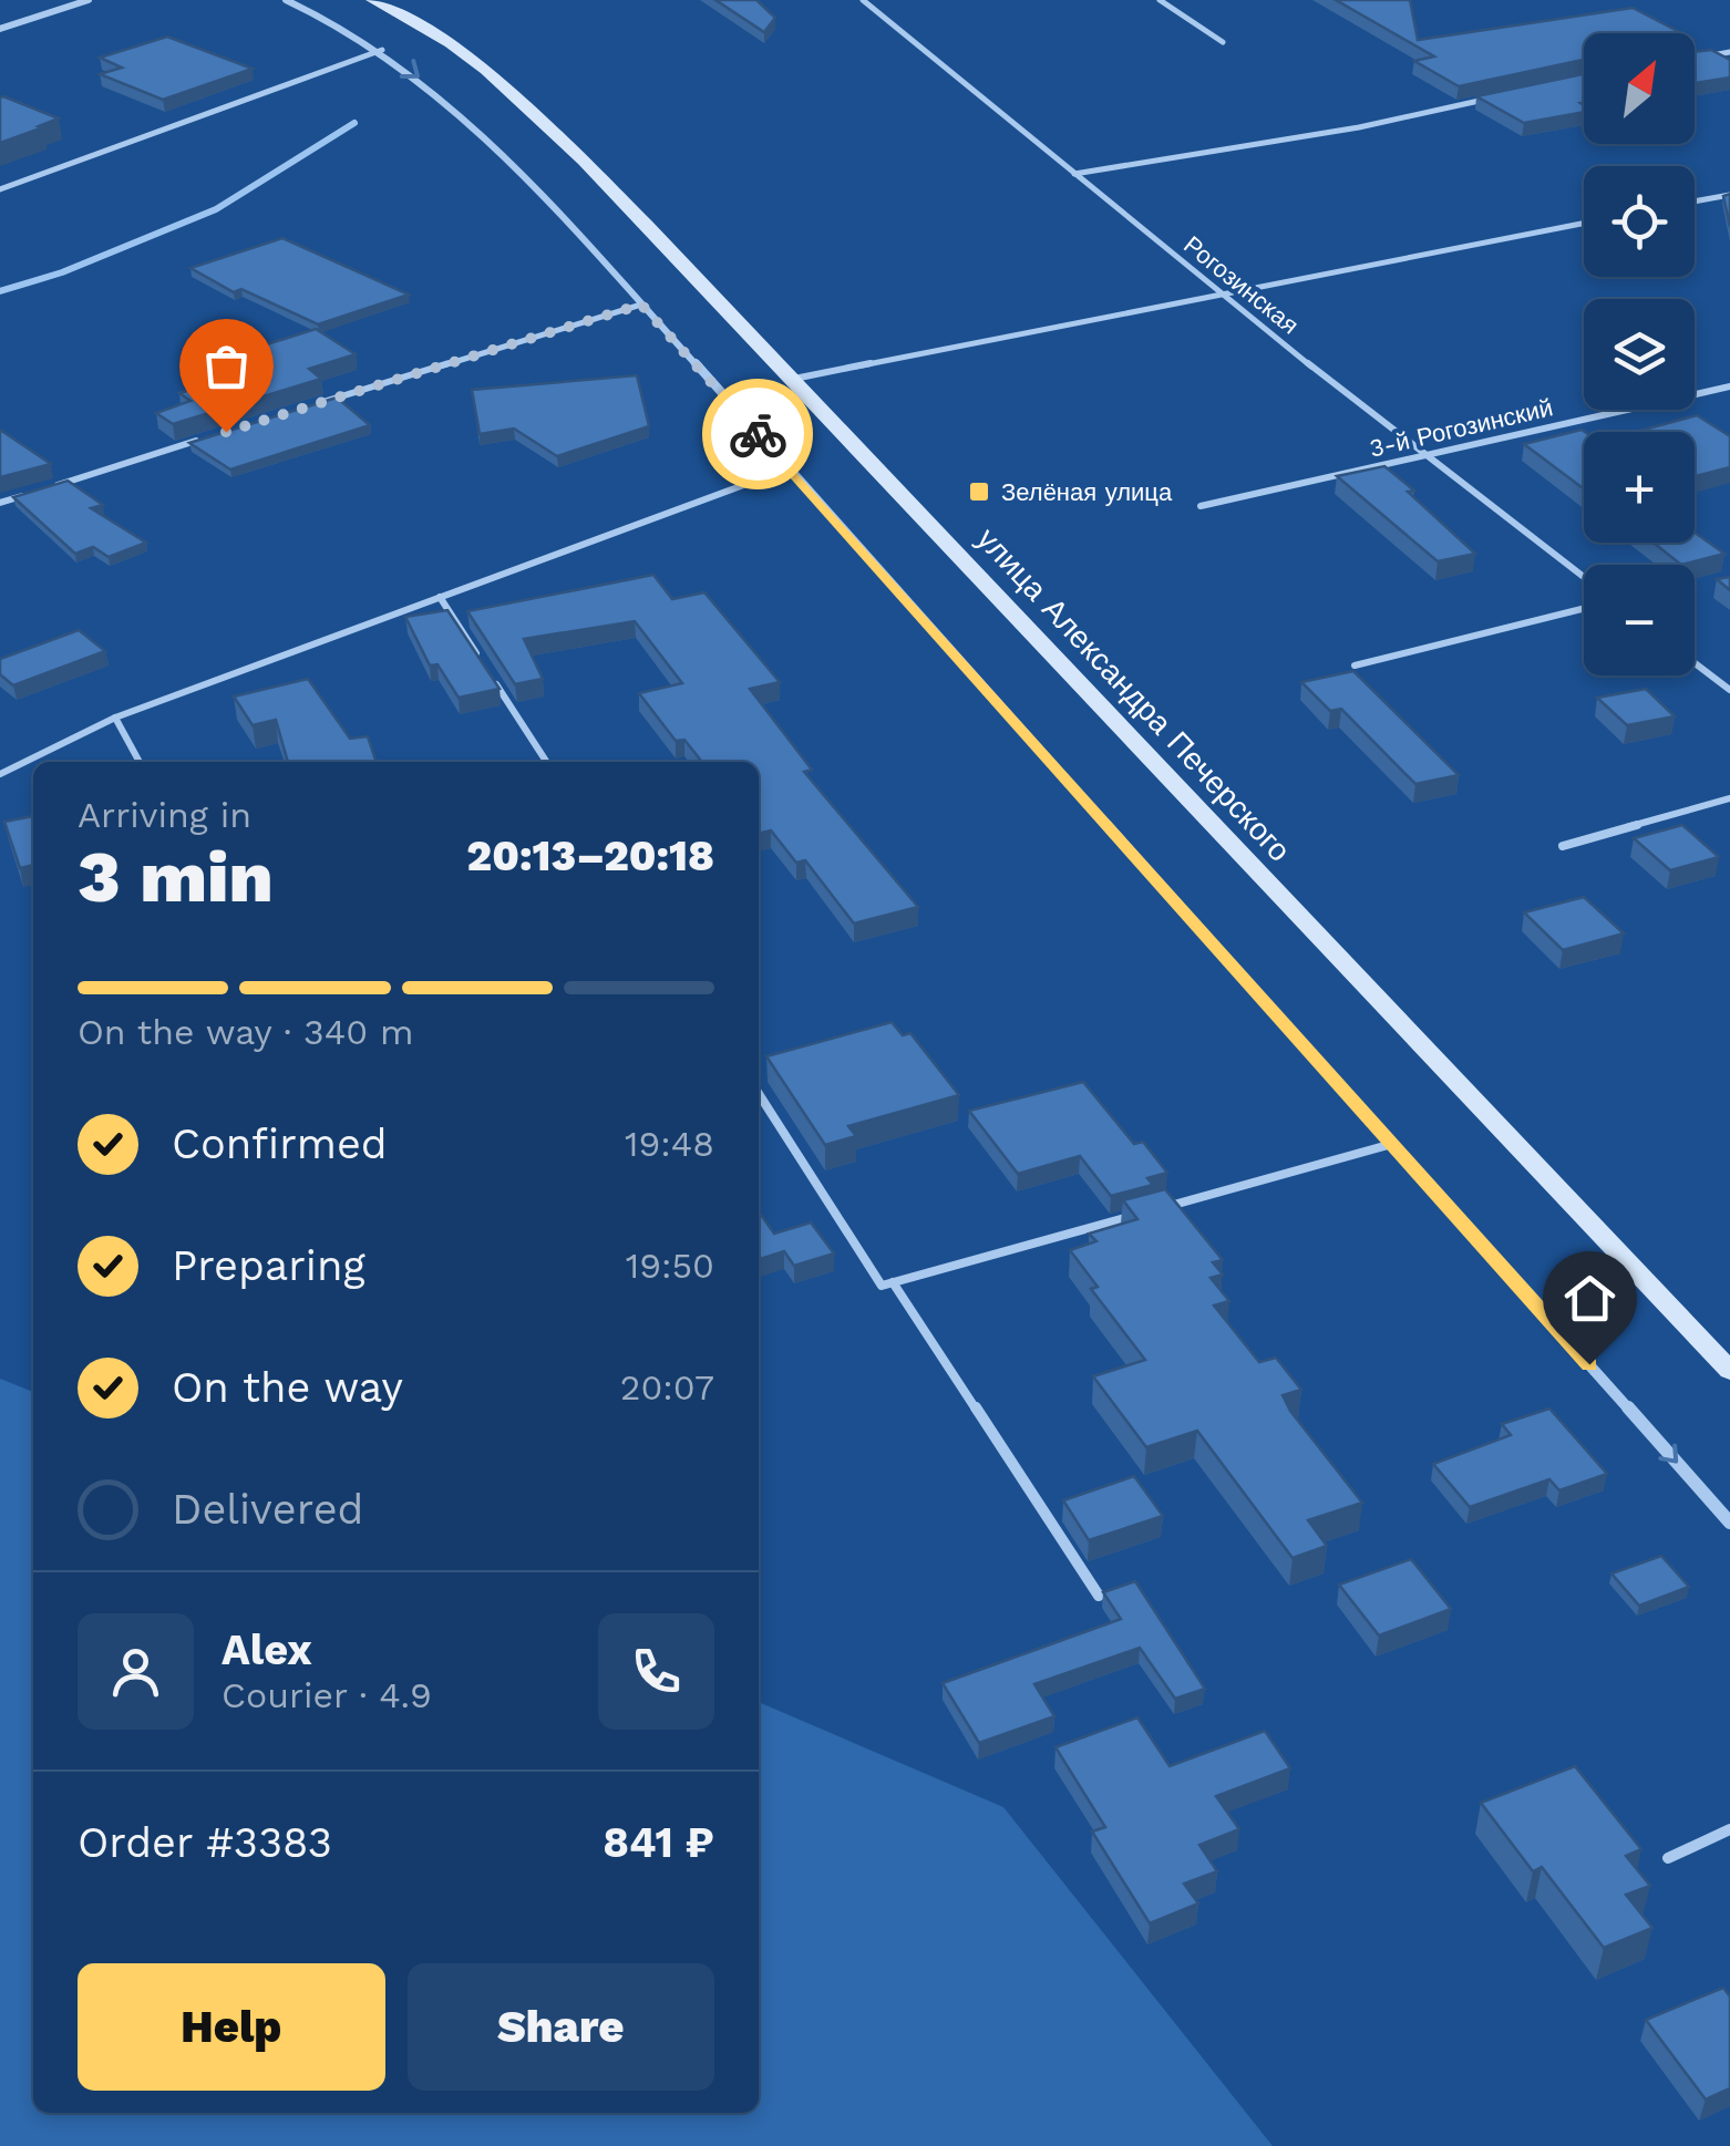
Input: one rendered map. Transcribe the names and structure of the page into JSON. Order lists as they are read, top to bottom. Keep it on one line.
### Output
{"streets":{"main road":["улица Александра Печерского"],"lane":["Рогозинская","3-й Рогозинский"]},"crossings":[["Рогозинская","3-й Рогозинский"]],"places":{"transit":["Зелёная улица"]},"north":"top right","page":{"map_buttons":["+","−"],"heading":["3 min","Arriving in","20:13–20:18"],"panel":["Alex","Courier · 4.9","Order #3383","841 ₽"],"bar":"On the way · 340 m","list":[["Confirmed","19:48"],["Preparing","19:50"],["On the way","20:07"],"Delivered"],"buttons":["Help","Share"]}}
